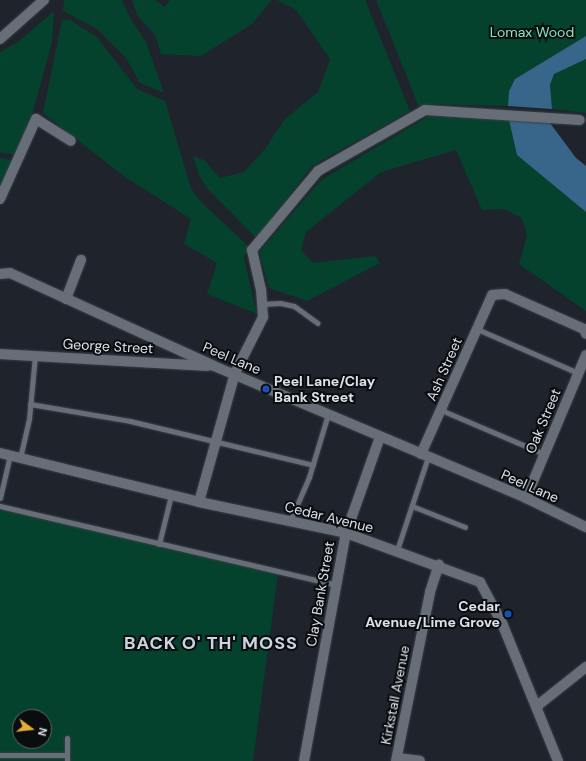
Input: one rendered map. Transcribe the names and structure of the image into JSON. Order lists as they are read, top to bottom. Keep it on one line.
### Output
{"streets":{"street":["George Street","Peel Lane","Ash Street","Oak Street","Cedar Avenue","Clay Bank Street","Kirkstall Avenue"]},"crossings":[["George Street","Peel Lane"],["Peel Lane","Ash Street"],["Peel Lane","Oak Street"],["Peel Lane","Clay Bank Street"],["Cedar Avenue","Clay Bank Street"],["Cedar Avenue","Kirkstall Avenue"]],"districts":["BACK O' TH' MOSS"],"parks":["Lomax Wood"],"places":["Peel Lane/Clay Bank Street","Cedar Avenue/Lime Grove"],"north":"right"}
